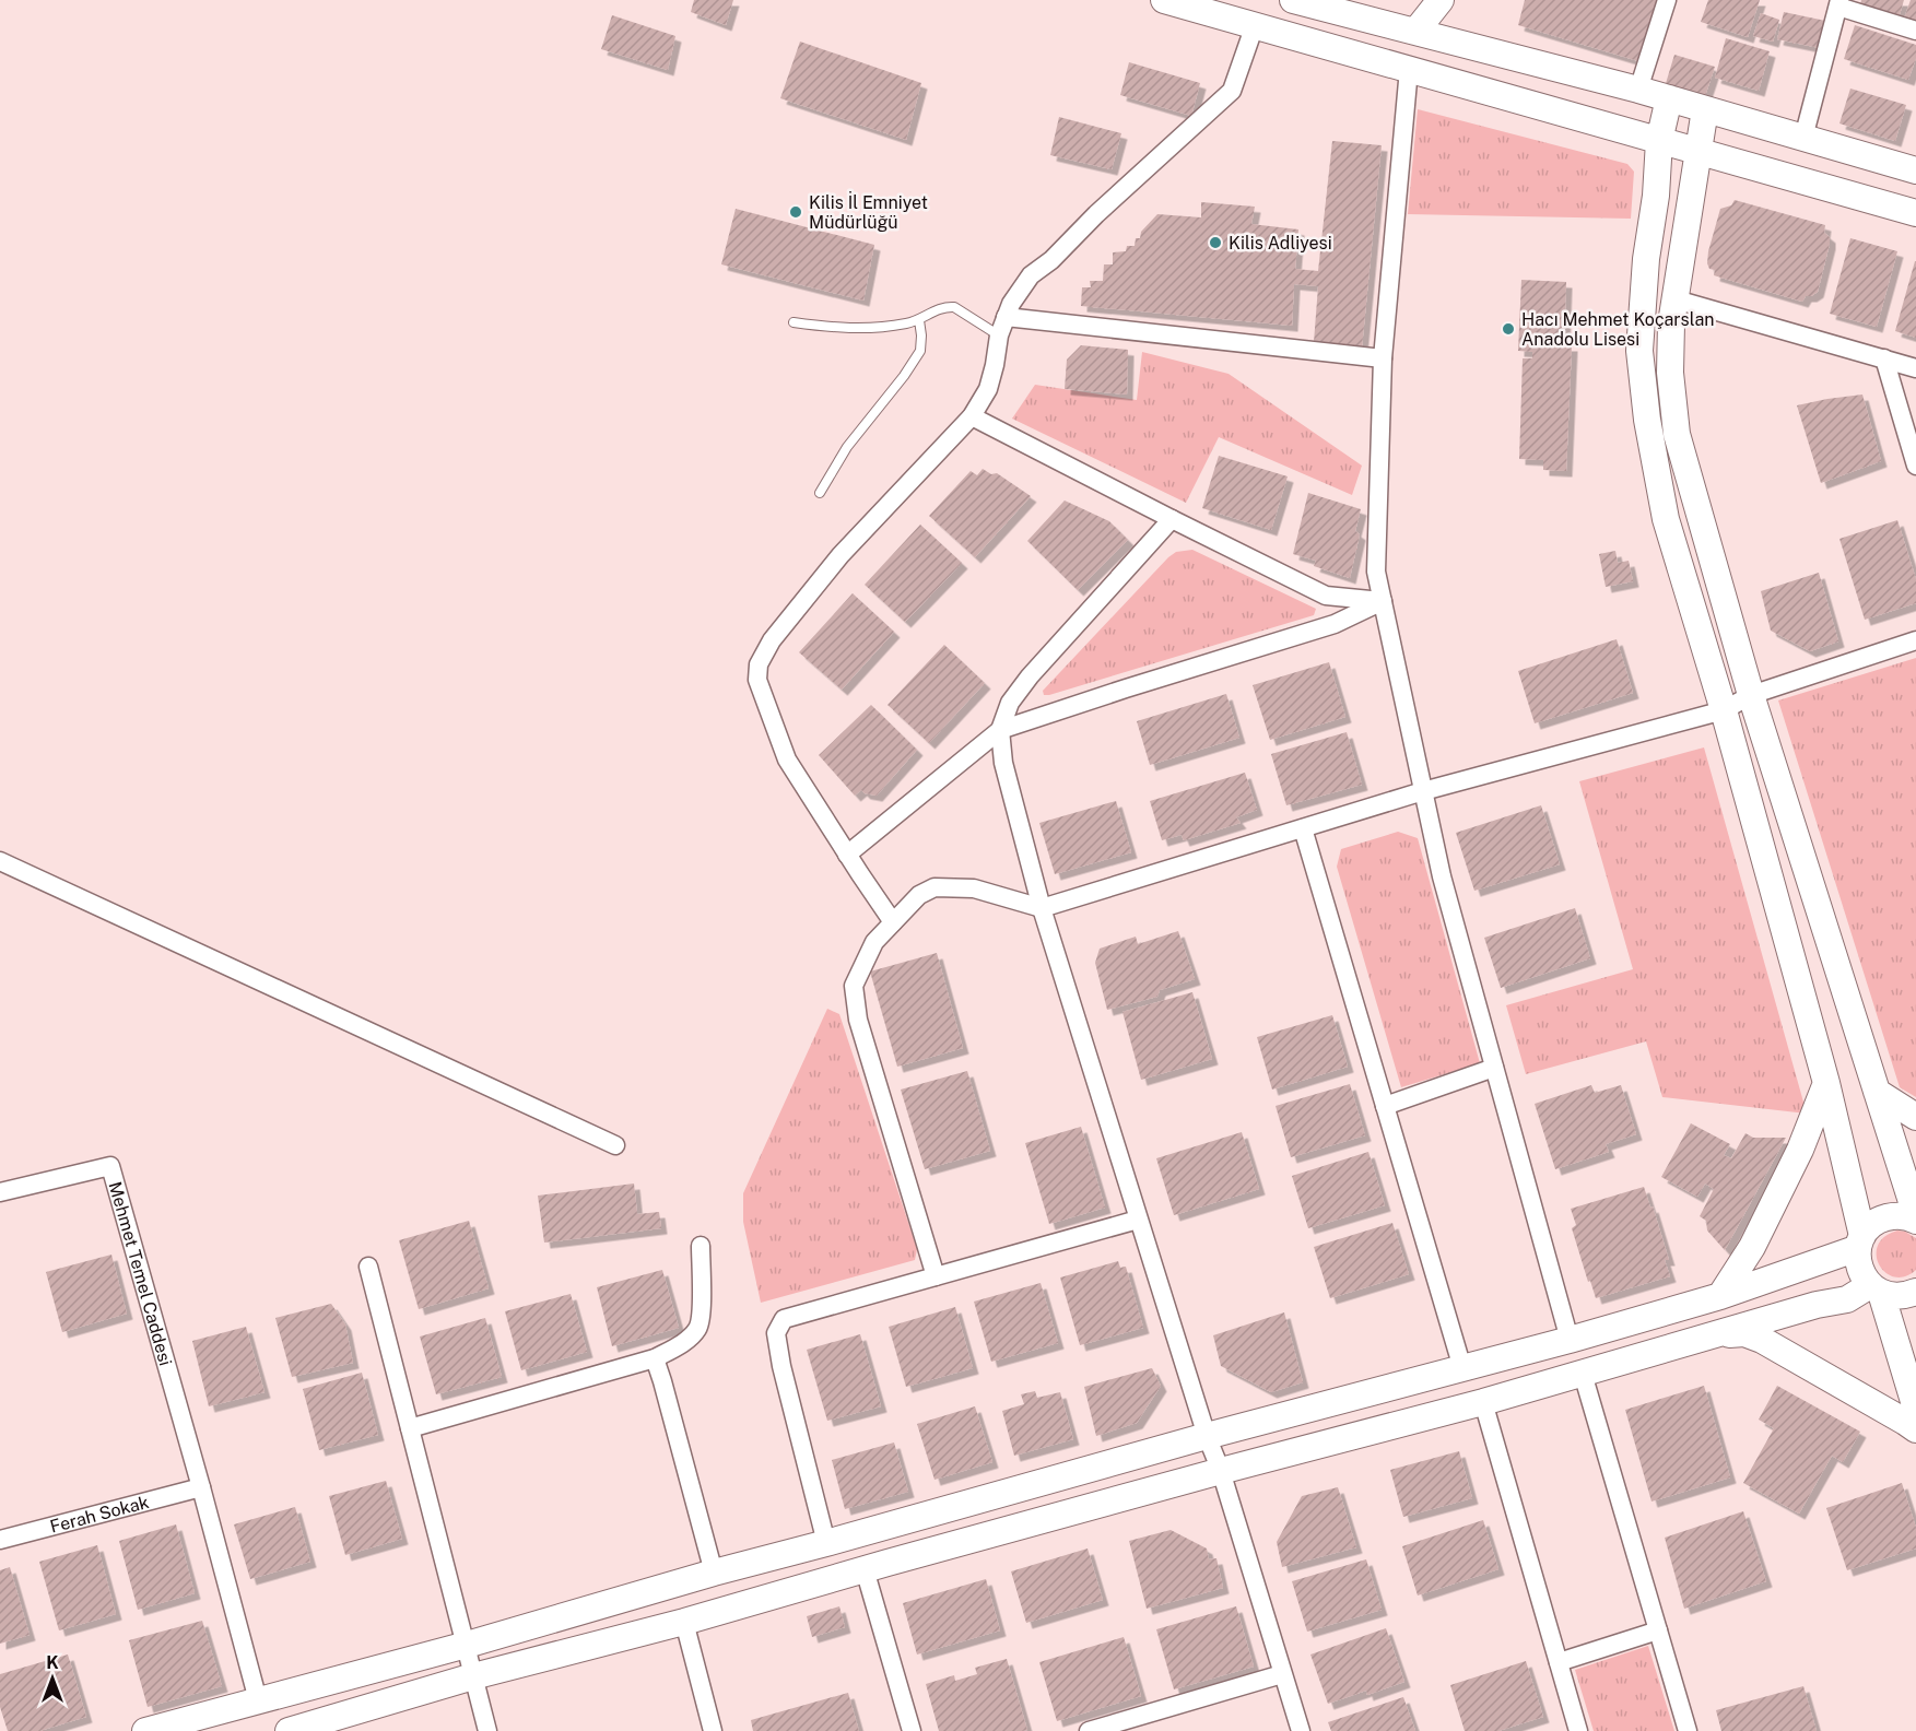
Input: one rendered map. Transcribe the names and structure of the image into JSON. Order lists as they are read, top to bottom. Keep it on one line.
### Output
{"streets":{"street":["Mehmet Temel Caddesi","Ferah Sokak"]},"crossings":[["Mehmet Temel Caddesi","Ferah Sokak"]],"places":["Kilis İl Emniyet Müdürlüğü","Kilis Adliyesi","Hacı Mehmet Koçarslan Anadolu Lisesi"],"north":"top"}
